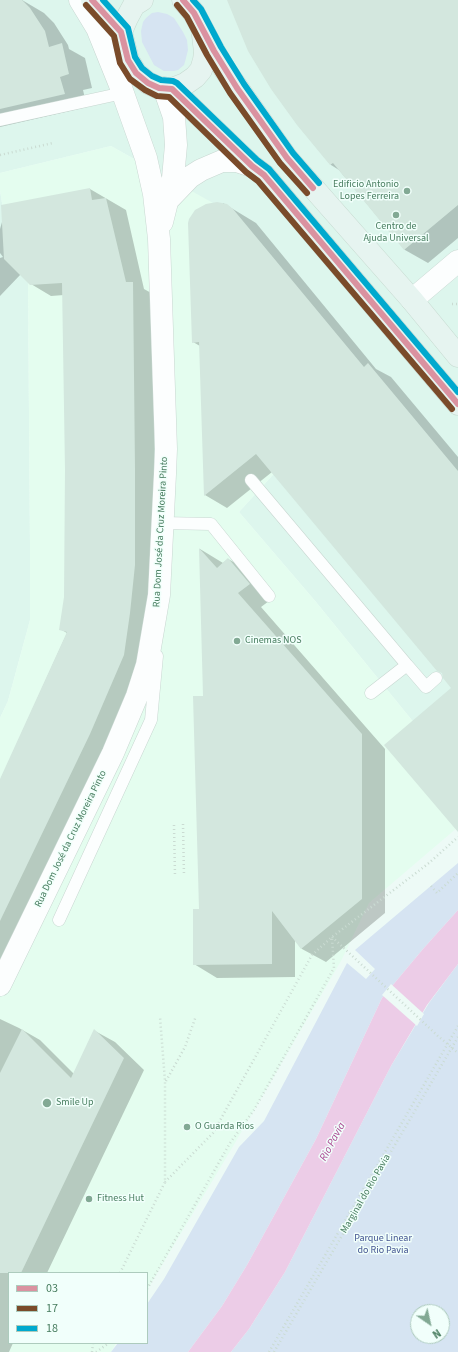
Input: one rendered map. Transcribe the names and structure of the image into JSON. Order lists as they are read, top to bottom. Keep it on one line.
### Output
{"streets":{"street":["Rua Dom José da Cruz Moreira Pinto"],"path":["Marginal do Rio Pavia"]},"water":["Rio Pavia"],"parks":["Parque Linear do Rio Pavia"],"places":["Edificio Antonio Lopes Ferreira","Centro de Ajuda Universal","Cinemas NOS","Smile Up","O Guarda Rios","Fitness Hut"],"lines":["transit line 03","transit line 18","transit line 17"],"legend":["03","17","18"],"north":"bottom right"}
